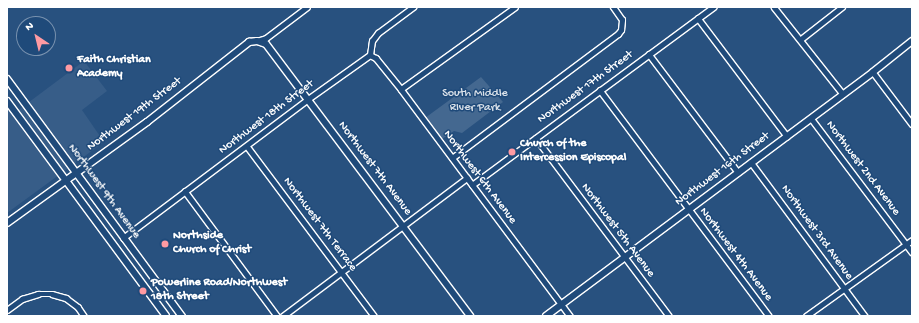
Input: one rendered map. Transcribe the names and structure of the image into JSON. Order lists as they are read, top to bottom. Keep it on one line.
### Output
{"streets":{"street":["Northwest 17th Street","Northwest 19th Street","Northwest 18th Street","Northwest 7th Avenue","Northwest 2nd Avenue","Northwest 16th Street","Northwest 6th Avenue","Northwest 9th Avenue","Northwest 7th Terrace","Northwest 5th Avenue","Northwest 3rd Avenue","Northwest 4th Avenue"]},"crossings":[["Northwest 17th Street","Northwest 6th Avenue"],["Northwest 17th Street","Northwest 5th Avenue"],["Northwest 17th Street","Northwest 4th Avenue"],["Northwest 19th Street","Northwest 7th Avenue"],["Northwest 19th Street","Northwest 9th Avenue"],["Northwest 18th Street","Northwest 7th Avenue"],["Northwest 18th Street","Northwest 6th Avenue"],["Northwest 18th Street","Northwest 9th Avenue"],["Northwest 18th Street","Northwest 7th Terrace"],["Northwest 2nd Avenue","Northwest 16th Street"],["Northwest 16th Street","Northwest 6th Avenue"],["Northwest 16th Street","Northwest 5th Avenue"],["Northwest 16th Street","Northwest 3rd Avenue"],["Northwest 16th Street","Northwest 4th Avenue"]],"parks":["South Middle RIver Park"],"places":["Faith Christian Academy","Church of the Intercession Episcopal","Northside Church of Christ","Powerline Road/Northwest 18th Street"],"north":"top left"}
